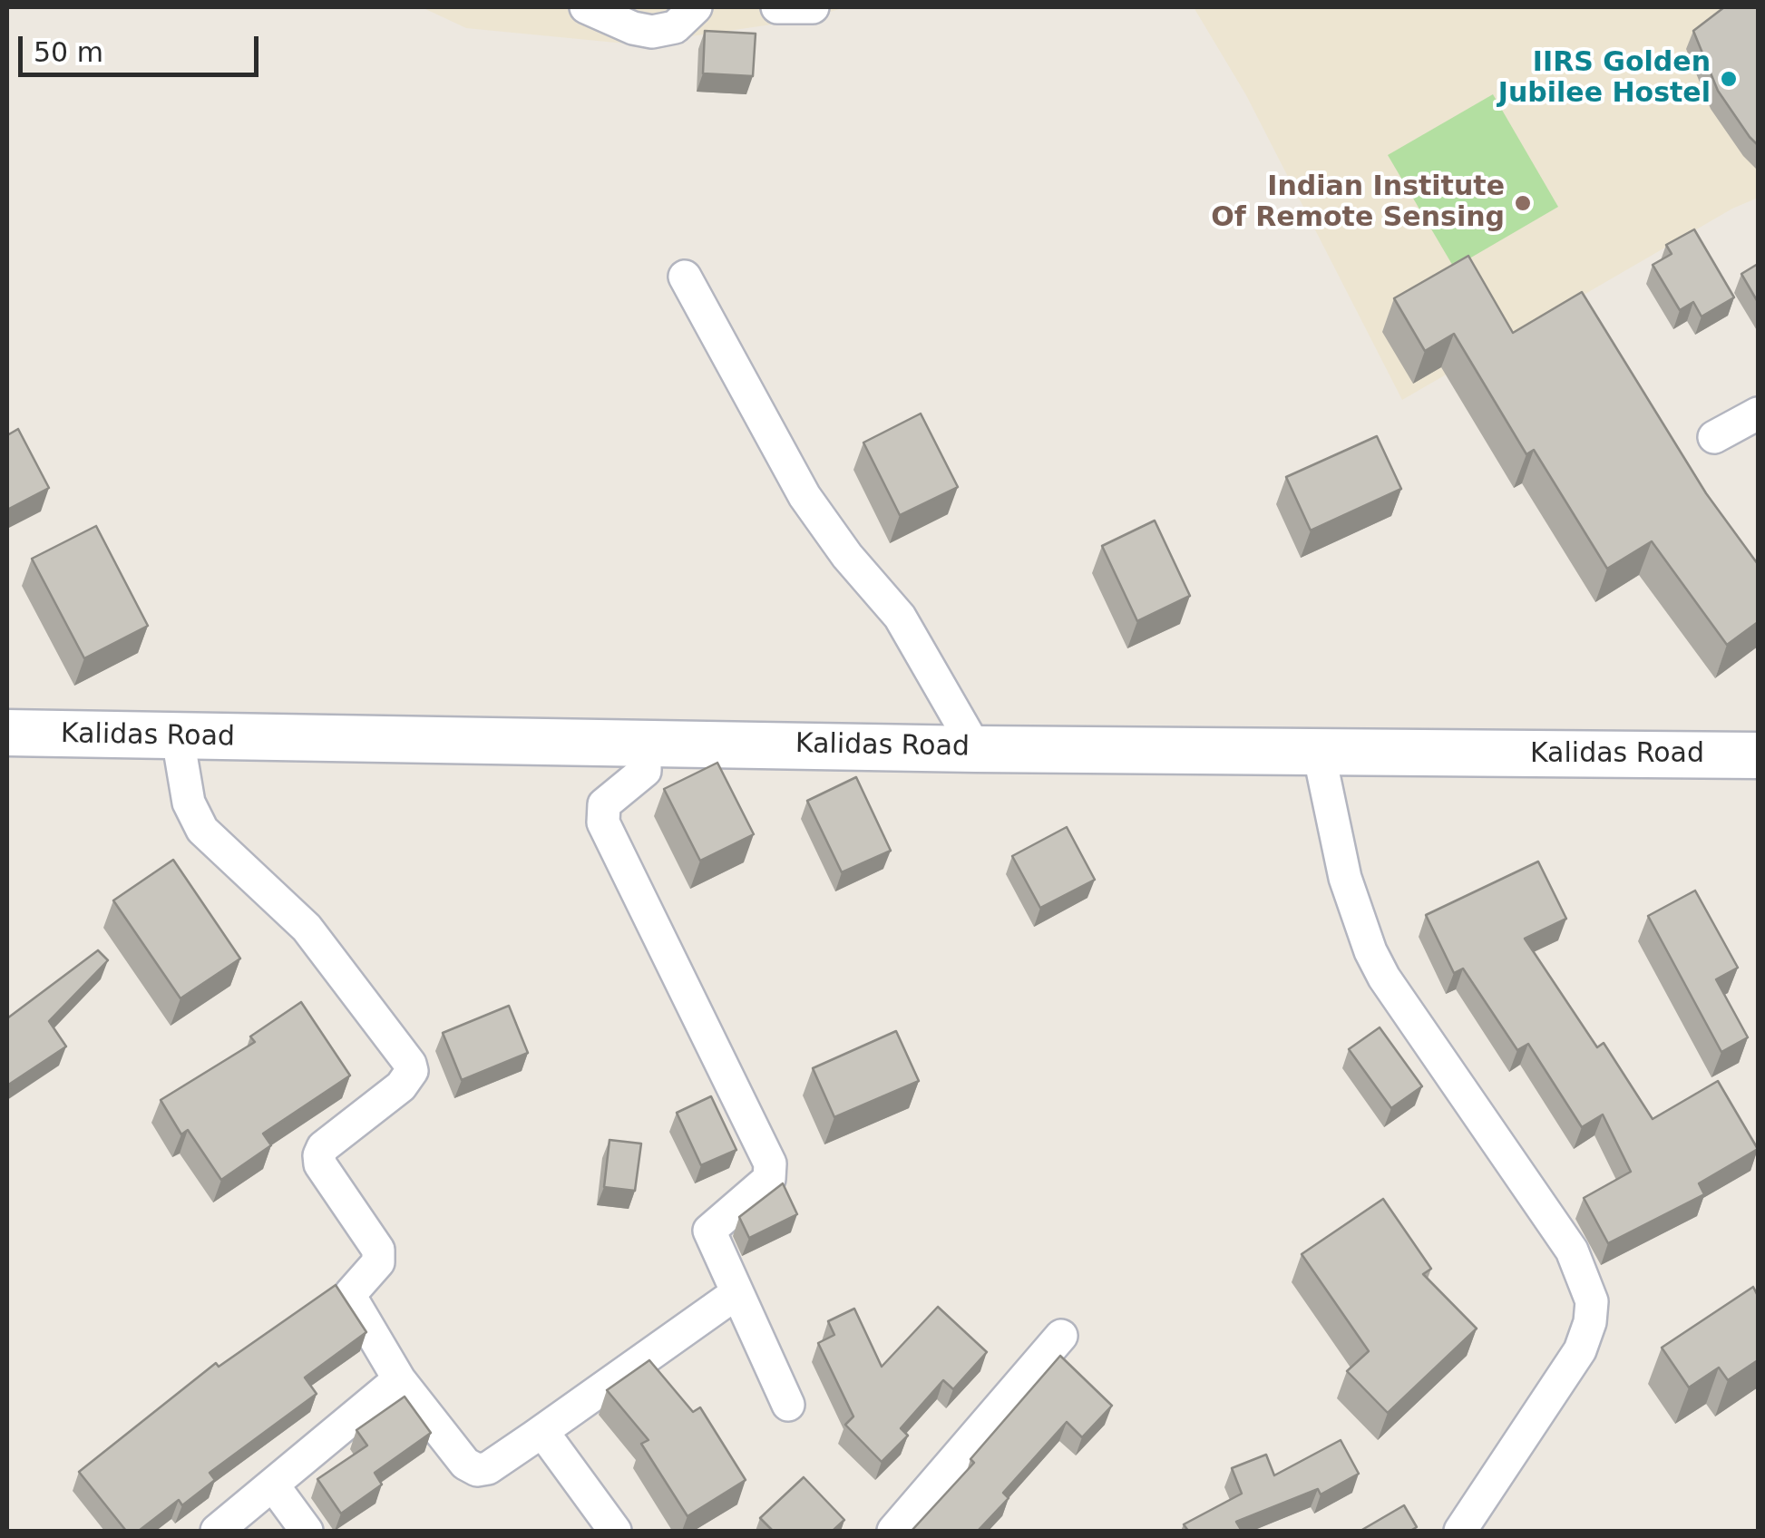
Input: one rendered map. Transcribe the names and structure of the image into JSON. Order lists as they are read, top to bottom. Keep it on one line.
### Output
{"streets":{"street":["Kalidas Road"]},"places":["IIRS Golden Jubilee Hostel","Indian Institute Of Remote Sensing"],"scale_bar":"50 m"}
